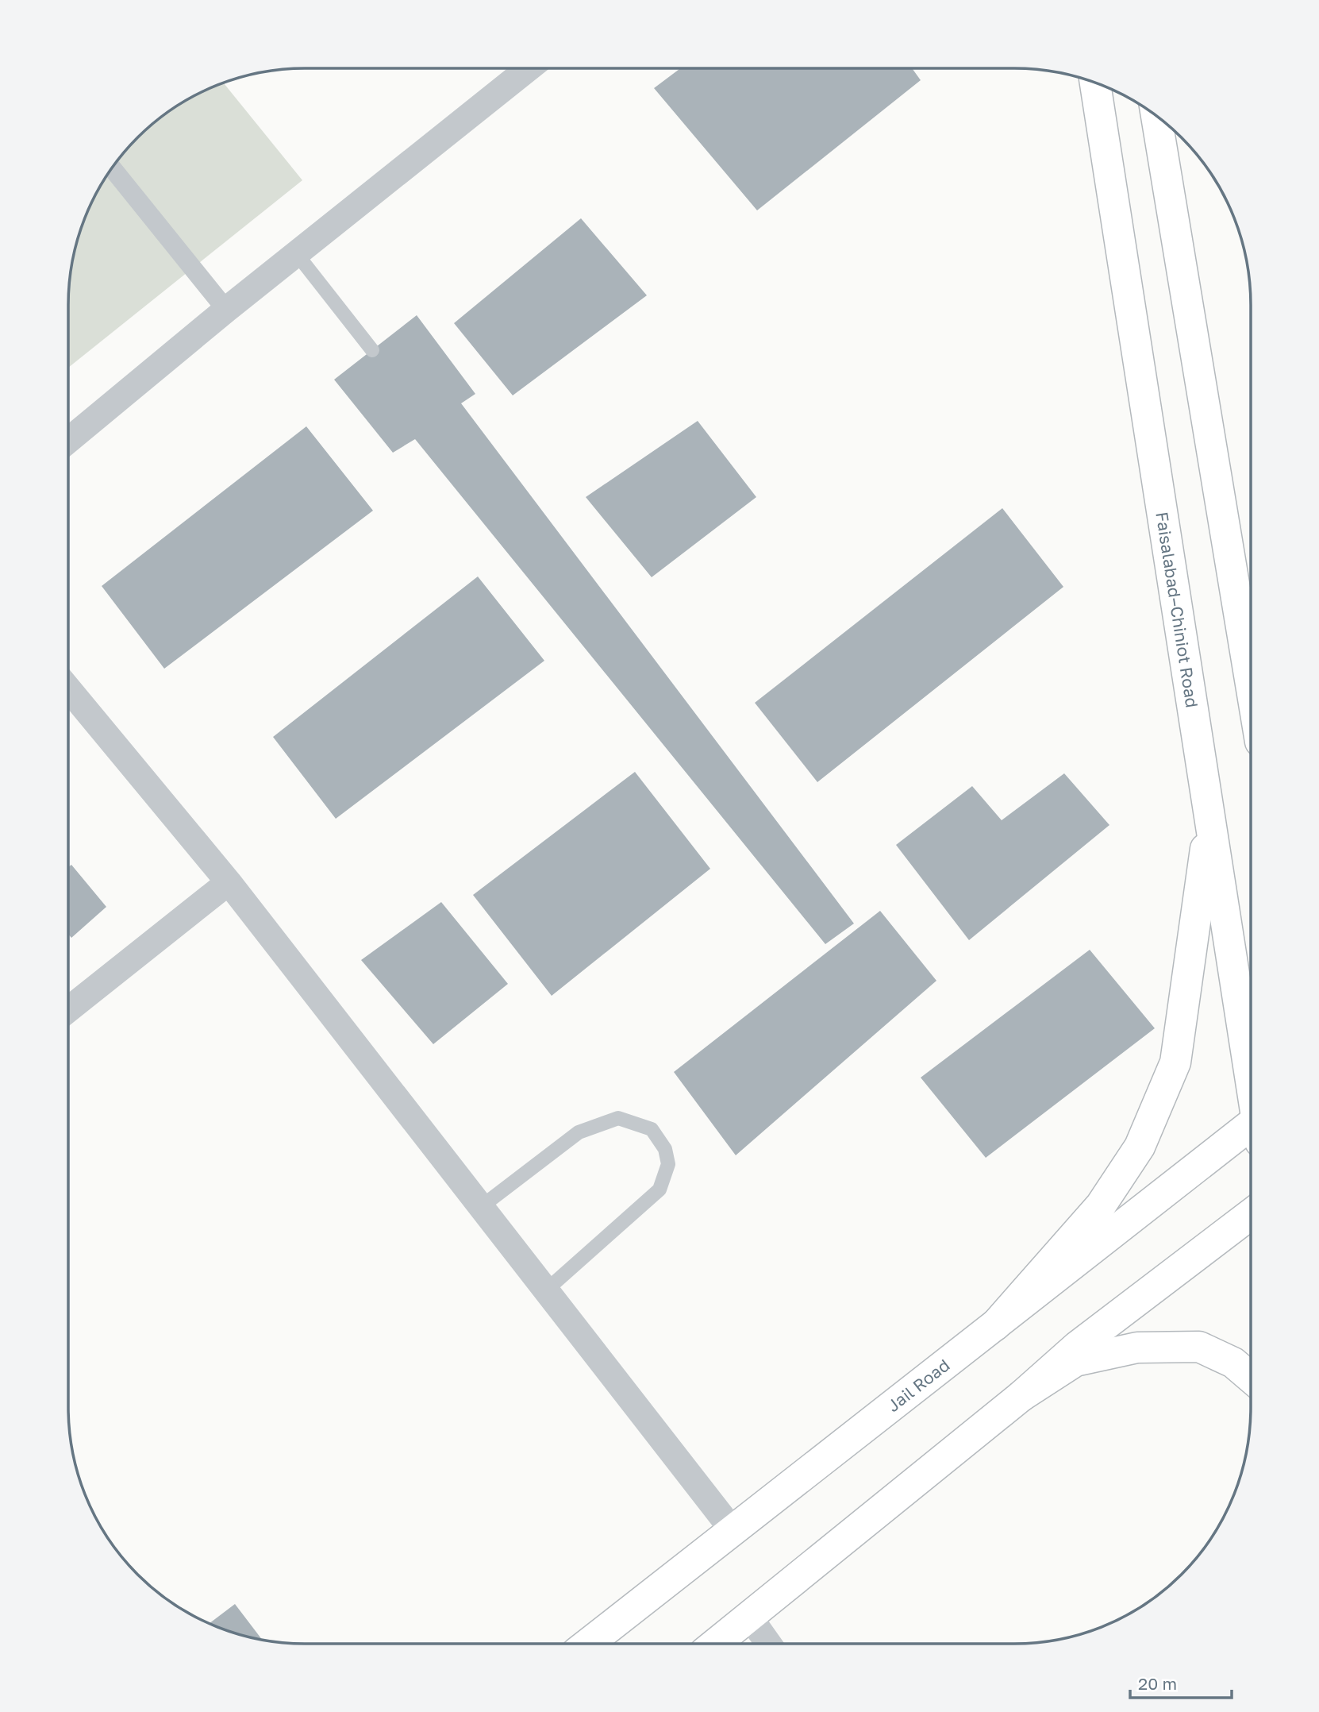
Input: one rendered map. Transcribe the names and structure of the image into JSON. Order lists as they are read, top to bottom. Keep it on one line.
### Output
{"streets":{"main road":["Faisalabad–Chiniot Road","Jail Road"]},"scale_bar":"20 m"}
